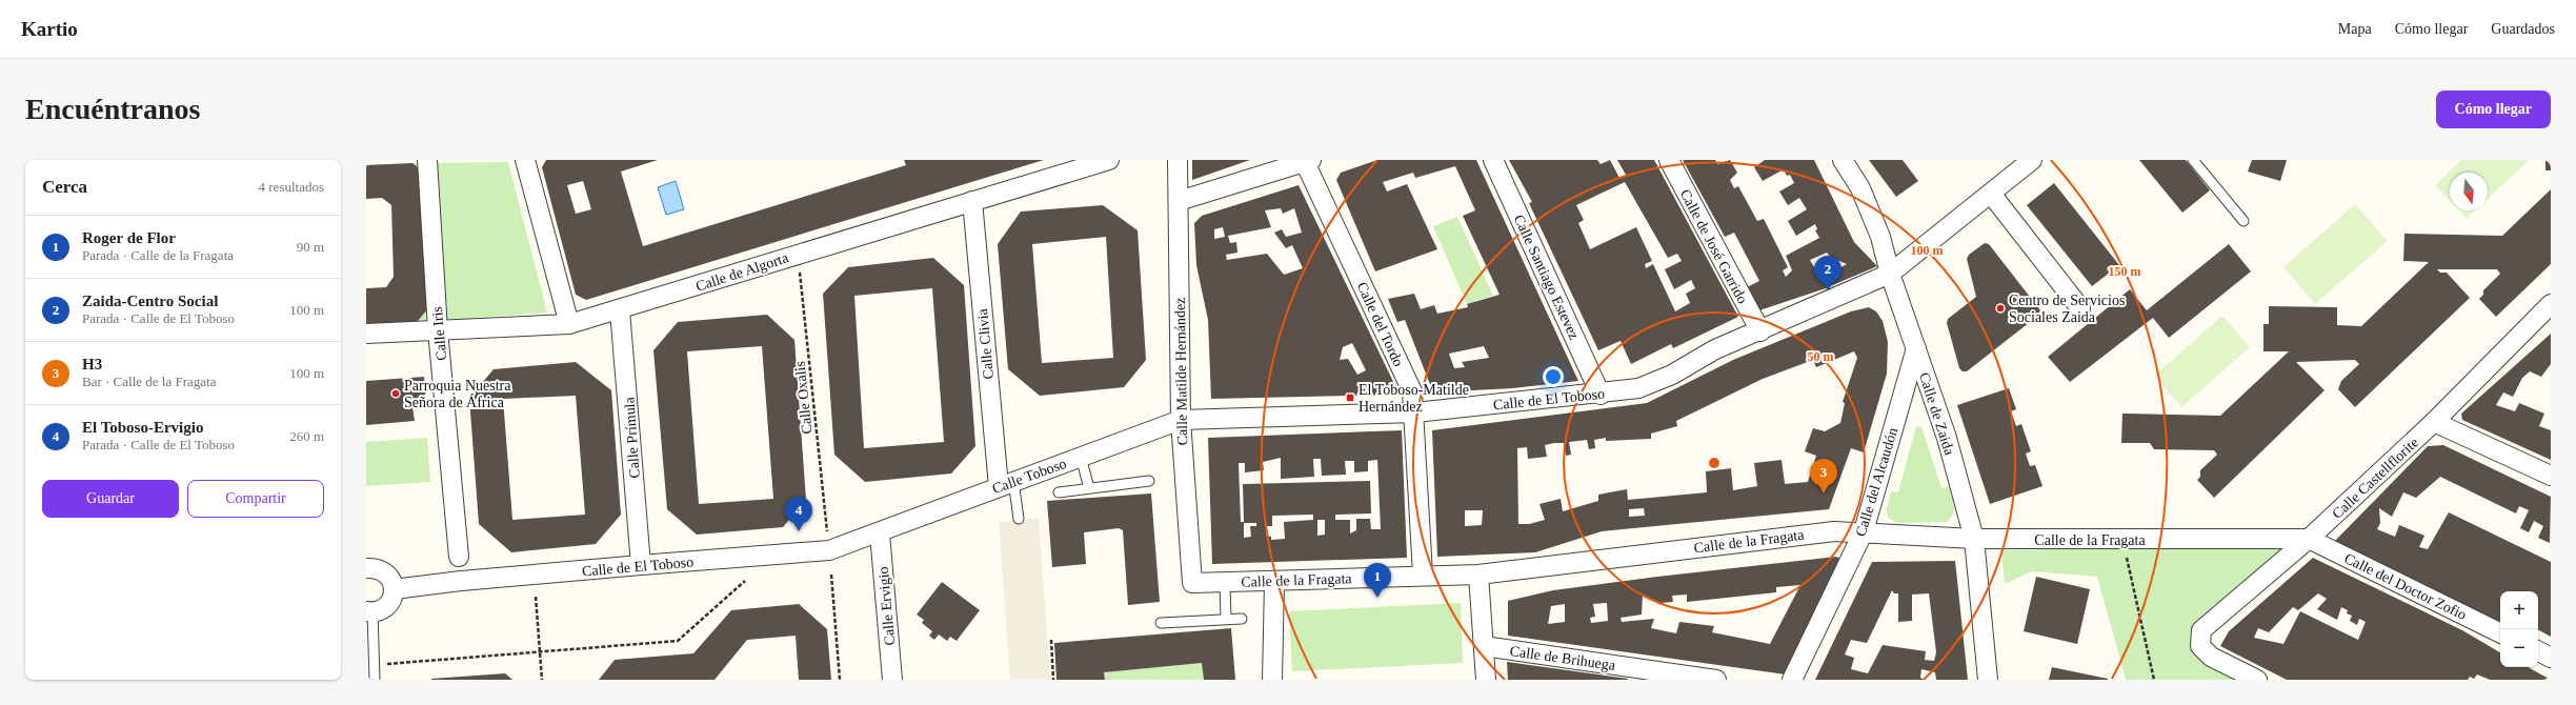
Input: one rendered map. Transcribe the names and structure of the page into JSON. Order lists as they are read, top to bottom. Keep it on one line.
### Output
{"streets":{"street":["Calle de José Garrido","Calle de Algorta","Calle Santiago Estevez","Calle del Tordo","Calle Iris","Calle Clivia","Calle Matilde Hernández","Calle de El Toboso","Calle de Zaida","Calle Prímula","Calle Toboso","Calle Castellflorite","Calle del Alcaudón","Calle de la Fragata","Calle del Doctor Zofio","Calle Ervigio","Calle de Brihuega"],"path":["Calle Oxalis"]},"crossings":[["Calle de José Garrido","Calle de El Toboso"],["Calle de Algorta","Calle Iris"],["Calle de Algorta","Calle Clivia"],["Calle de Algorta","Calle Oxalis"],["Calle de Algorta","Calle Prímula"],["Calle Santiago Estevez","Calle de El Toboso"],["Calle del Tordo","Calle de El Toboso"],["Calle del Tordo","Calle de la Fragata"],["Calle Clivia","Calle Toboso"],["Calle Matilde Hernández","Calle de El Toboso"],["Calle Matilde Hernández","Calle Toboso"],["Calle Matilde Hernández","Calle de la Fragata"],["Calle de El Toboso","Calle de Zaida"],["Calle de El Toboso","Calle Prímula"],["Calle de El Toboso","Calle Toboso"],["Calle de El Toboso","Calle Ervigio"],["Calle de Zaida","Calle del Alcaudón"],["Calle de Zaida","Calle de la Fragata"],["Calle Toboso","Calle Ervigio"],["Calle Castellflorite","Calle de la Fragata"],["Calle Castellflorite","Calle del Doctor Zofio"],["Calle del Alcaudón","Calle de la Fragata"],["Calle de la Fragata","Calle del Doctor Zofio"]],"places":{"other":["Centro de Servicios Sociales Zaida","Parroquia Nuestra Señora de África"],"transit":["El Toboso-Matilde Hernández"]},"north":"bottom","page":{"header":"Kartio","nav":["Mapa","Cómo llegar","Guardados"],"buttons":["Cómo llegar",["Guardar","Compartir"]],"title":"Encuéntranos","heading":["Cerca","4 resultados"],"list":[{"mark":"1","name":"Roger de Flor","note":"Parada · Calle de la Fragata","value":"90 m"},{"mark":"2","name":"Zaida-Centro Social","note":"Parada · Calle de El Toboso","value":"100 m"},{"mark":"3","name":"H3","note":"Bar · Calle de la Fragata","value":"100 m"},{"mark":"4","name":"El Toboso-Ervigio","note":"Parada · Calle de El Toboso","value":"260 m"}],"pins":["2","3","4","1"],"map_buttons":["+","−"]},"rings":["100 m","150 m","50 m"]}
